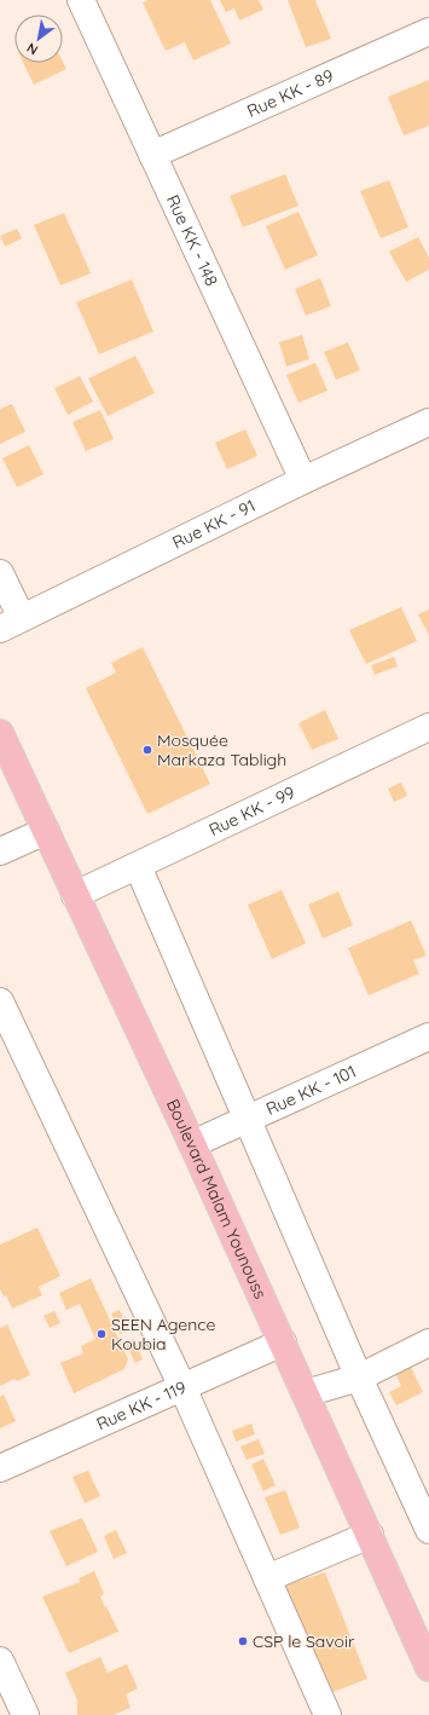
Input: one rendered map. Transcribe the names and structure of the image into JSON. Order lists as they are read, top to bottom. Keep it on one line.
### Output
{"streets":{"main road":["Boulevard Malam Younouss"],"street":["Rue KK - 89","Rue KK - 148","Rue KK - 91","Rue KK - 99","Rue KK - 101","Rue KK - 119"]},"crossings":[["Rue KK - 89","Rue KK - 148"],["Rue KK - 148","Rue KK - 91"],["Rue KK - 99","Boulevard Malam Younouss"],["Rue KK - 101","Boulevard Malam Younouss"],["Boulevard Malam Younouss","Rue KK - 119"]],"places":["Mosquée Markaza Tabligh","SEEN Agence Koubia","CSP le Savoir"],"north":"bottom left"}
